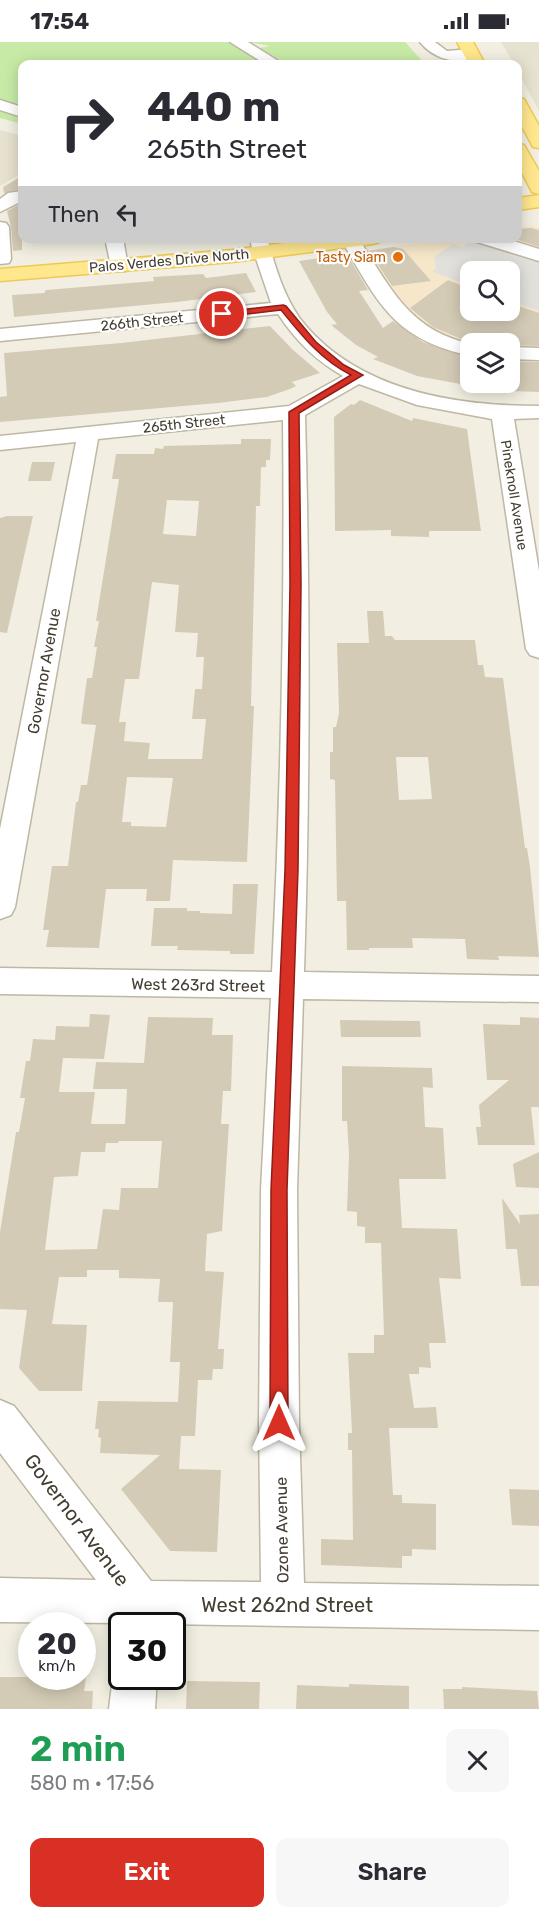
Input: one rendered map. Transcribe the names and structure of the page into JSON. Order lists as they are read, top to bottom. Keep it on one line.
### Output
{"streets":{"main road":["Palos Verdes Drive North"],"street":["266th Street","265th Street","Pineknoll Avenue","Governor Avenue","West 263rd Street","Ozone Avenue","West 262nd Street"]},"crossings":[["265th Street","Governor Avenue"],["265th Street","Ozone Avenue"],["West 263rd Street","Ozone Avenue"],["Ozone Avenue","West 262nd Street"]],"places":["Tasty Siam"],"page":{"status":"17:54","turn":["440 m","265th Street"],"then":"Then","speed":"20 km/h","limit":"30","heading":["2 min","580 m · 17:56"],"buttons":["Exit","Share"]}}
